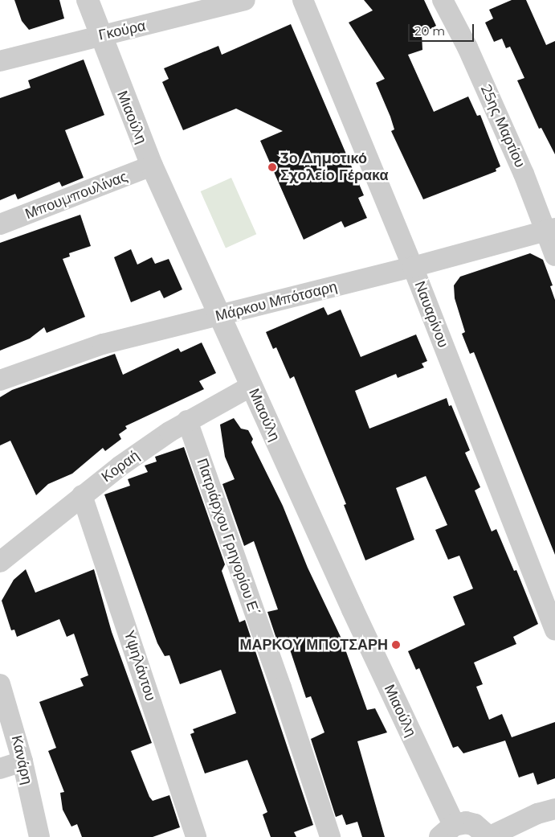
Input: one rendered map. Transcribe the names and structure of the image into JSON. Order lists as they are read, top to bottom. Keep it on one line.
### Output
{"streets":{"street":["Γκούρα","Μιαούλη","25ης Μαρτίου","Μπουμπουλίνας","Μάρκου Μπότσαρη","Ναυαρίνου","Κοραή","Πατριάρχου Γρηγορίου Ε΄","Υψηλάντου","Κανάρη"]},"crossings":[["Γκούρα","Μιαούλη"],["Μιαούλη","Μπουμπουλίνας"],["Μιαούλη","Μάρκου Μπότσαρη"],["Μιαούλη","Κοραή"],["25ης Μαρτίου","Μάρκου Μπότσαρη"],["Μάρκου Μπότσαρη","Ναυαρίνου"],["Κοραή","Πατριάρχου Γρηγορίου Ε΄"],["Κοραή","Υψηλάντου"]],"places":["3ο Δημοτικό Σχολείο Γέρακα","ΜΑΡΚΟΥ ΜΠΟΤΣΑΡΗ"],"scale_bar":"20 m"}
